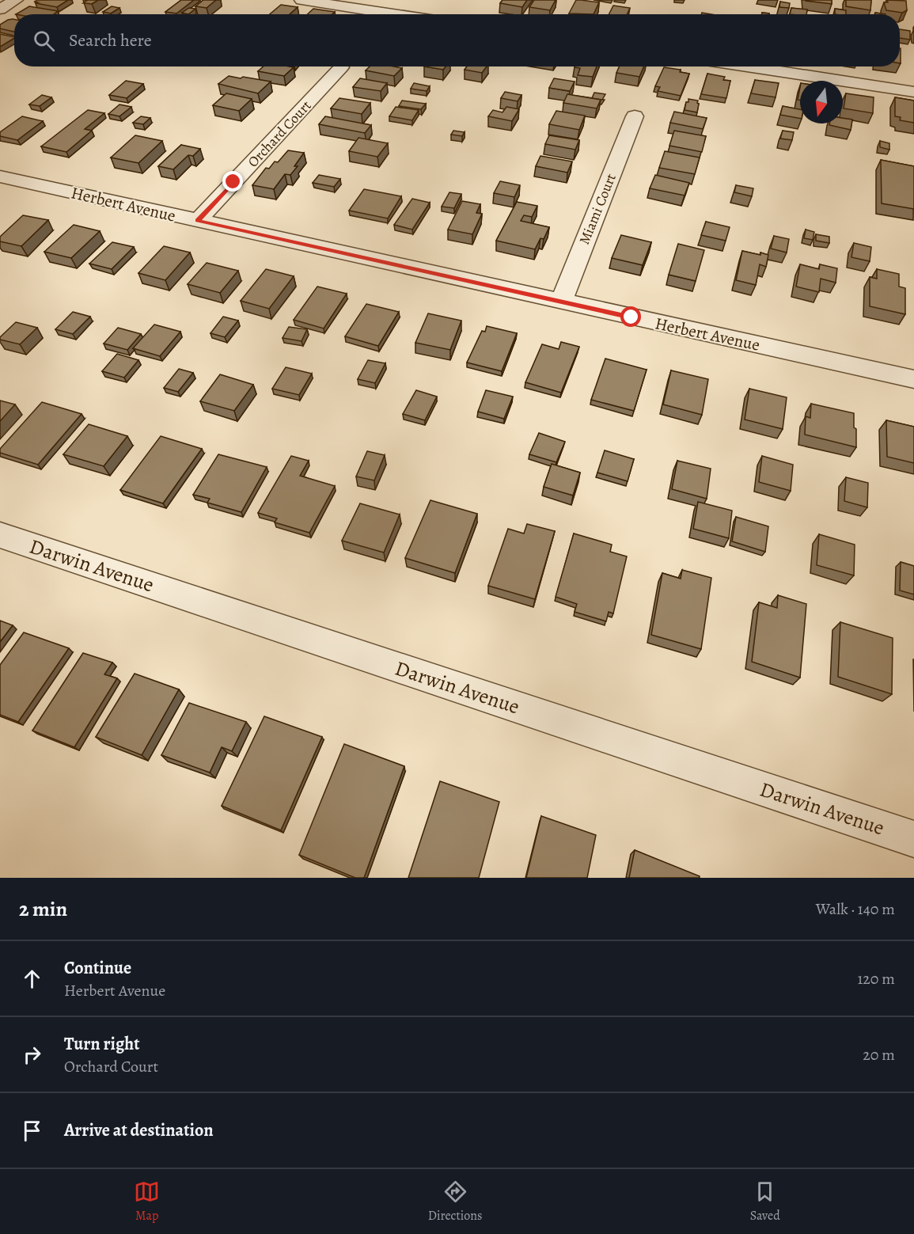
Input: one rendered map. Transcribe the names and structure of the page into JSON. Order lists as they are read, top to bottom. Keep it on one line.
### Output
{"streets":{"street":["Orchard Court","Herbert Avenue","Miami Court","Darwin Avenue"]},"crossings":[["Orchard Court","Herbert Avenue"],["Herbert Avenue","Miami Court"]],"north":"bottom","page":{"search":"Search here","heading":["2 min","Walk · 140 m"],"list":[["Continue","Herbert Avenue","120 m"],["Turn right","Orchard Court","20 m"],"Arrive at destination"],"nav":["Map","Directions","Saved"]}}
